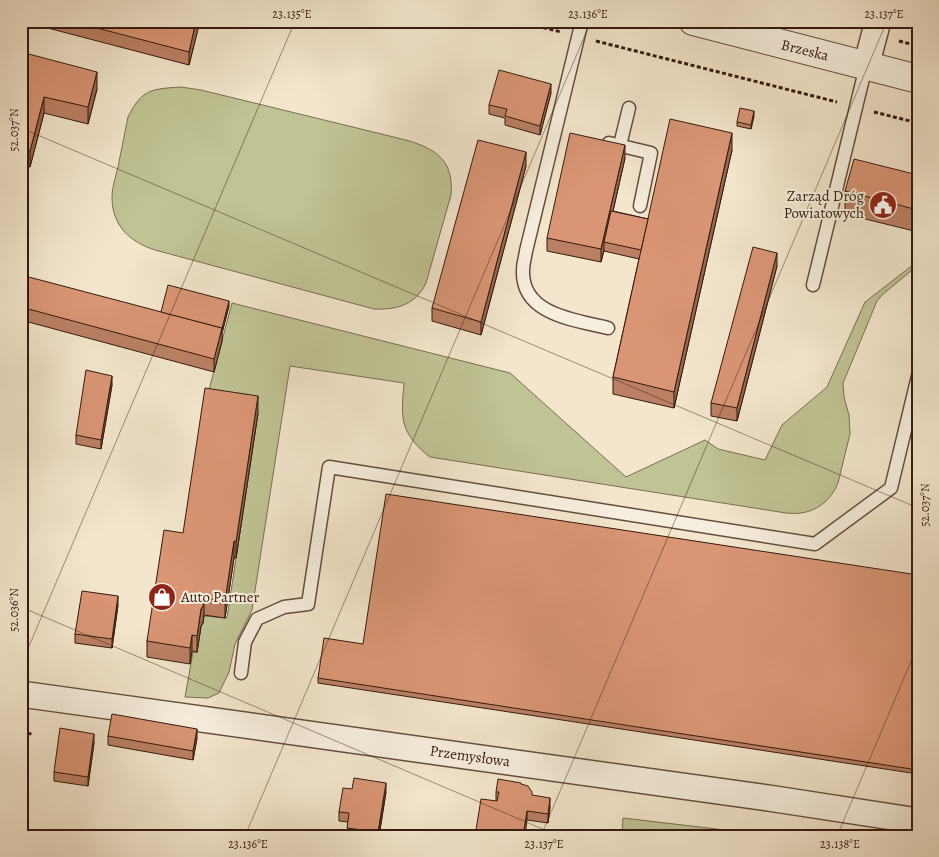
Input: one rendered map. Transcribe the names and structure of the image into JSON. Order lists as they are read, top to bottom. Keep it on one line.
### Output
{"streets":{"street":["Brzeska","Przemysłowa"]},"places":{"public building":["Zarząd Dróg Powiatowych"],"shop":["Auto Partner"]},"coordinates":["23.135°E","23.136°E","23.137°E","52.037°N","52.036°N","23.138°E"]}
